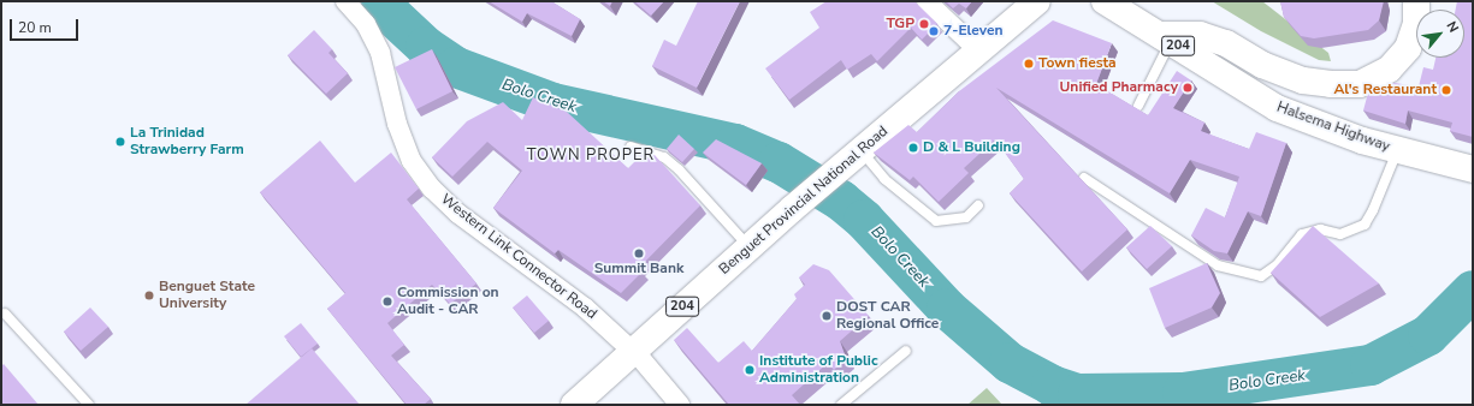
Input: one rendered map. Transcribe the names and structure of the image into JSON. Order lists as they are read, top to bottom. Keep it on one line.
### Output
{"streets":{"main road":["204","Halsema Highway","Benguet Provincial National Road"],"street":["Western Link Connector Road"]},"crossings":[["Benguet Provincial National Road","Western Link Connector Road"]],"districts":["TOWN PROPER"],"water":["Bolo Creek"],"places":["TGP","7-Eleven","Town fiesta","Unified Pharmacy","Al's Restaurant","La Trinidad Strawberry Farm","D & L Building","Summit Bank","Benguet State University","Commission on Audit - CAR","DOST CAR Regional Office","Institute of Public Administration"],"scale_bar":"20 m","north":"top right"}
